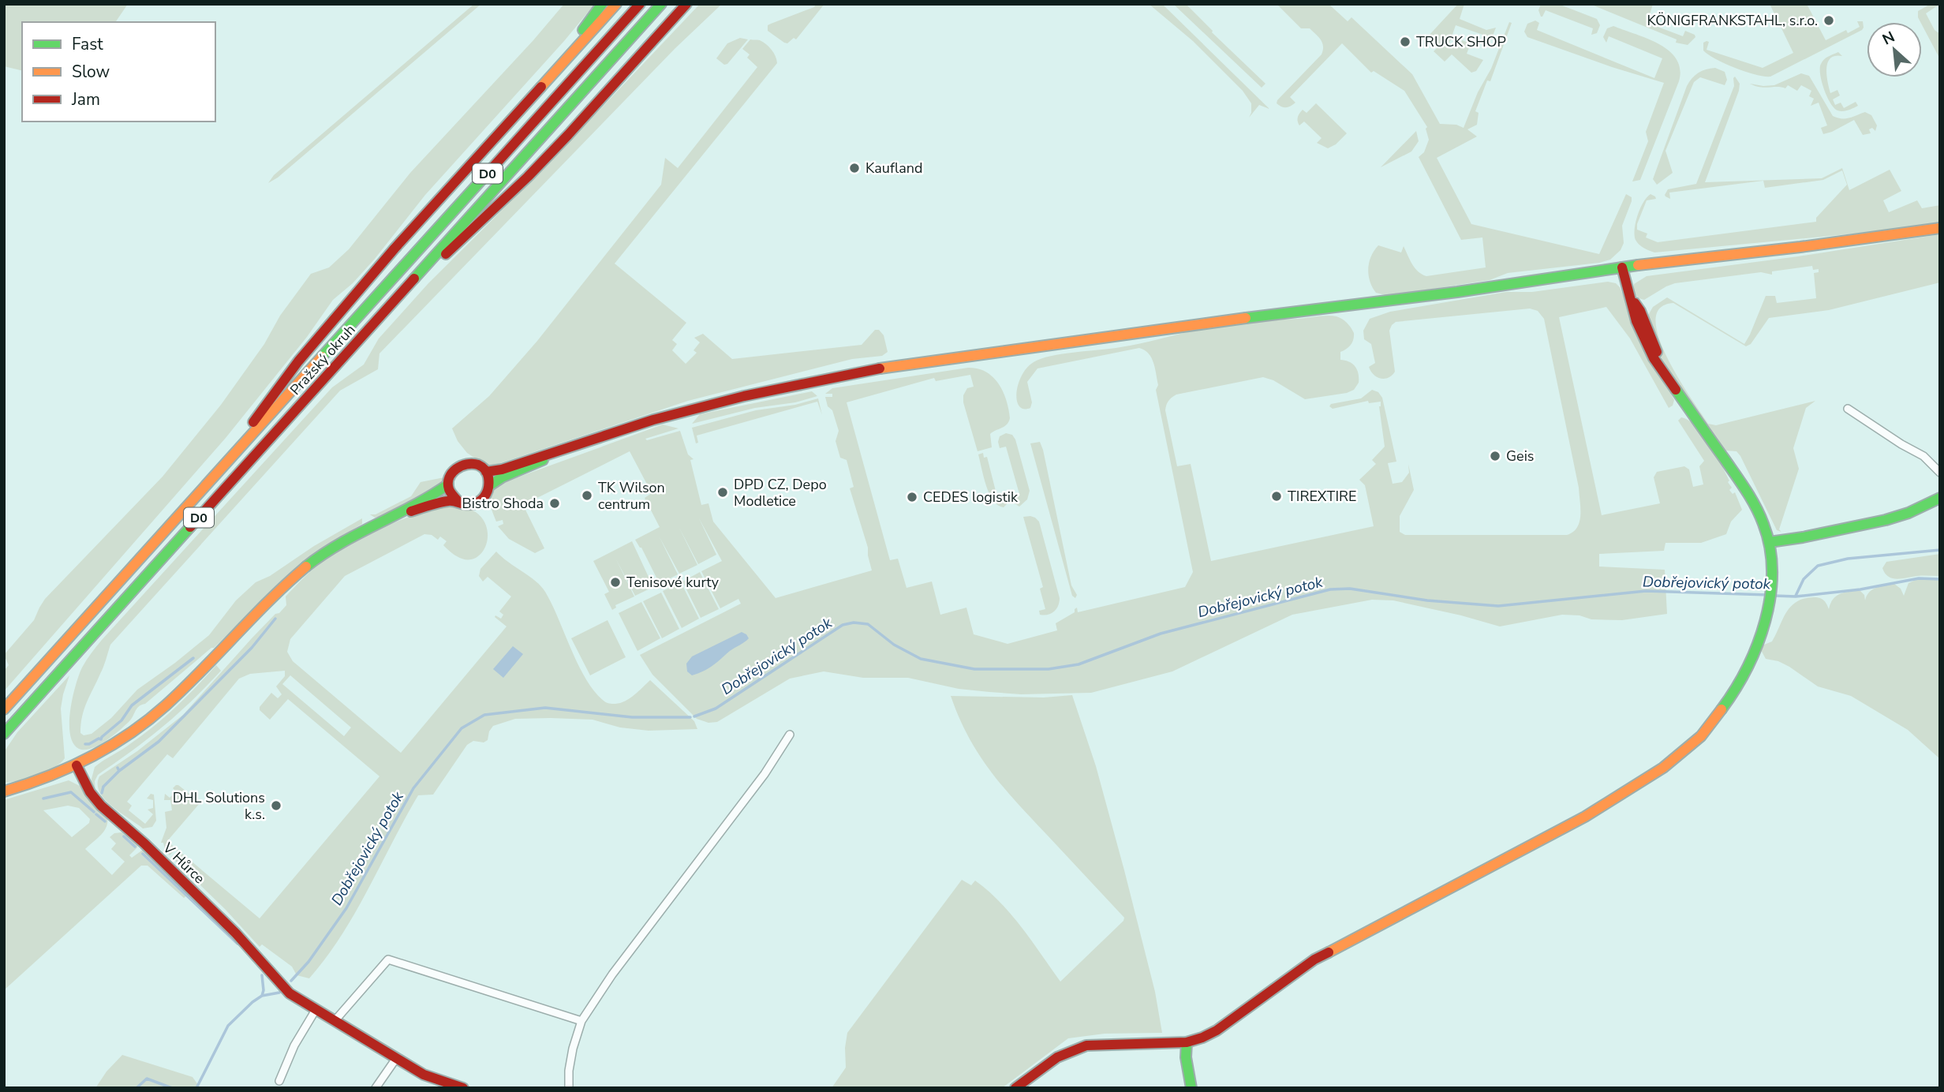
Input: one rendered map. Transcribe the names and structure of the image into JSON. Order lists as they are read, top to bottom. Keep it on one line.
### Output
{"streets":{"main road":["D0","Pražský okruh","V Hůrce"]},"crossings":[["D0","Pražský okruh"]],"water":["Dobřejovický potok"],"places":["KÖNIGFRANKSTAHL, s.r.o.","TRUCK SHOP","Kaufland","Geis","DPD CZ, Depo Modletice","TK Wilson centrum","TIREXTIRE","CEDES logistik","Bistro Shoda","Tenisové kurty","DHL Solutions k.s."],"legend":["Fast","Slow","Jam"],"north":"top left"}
